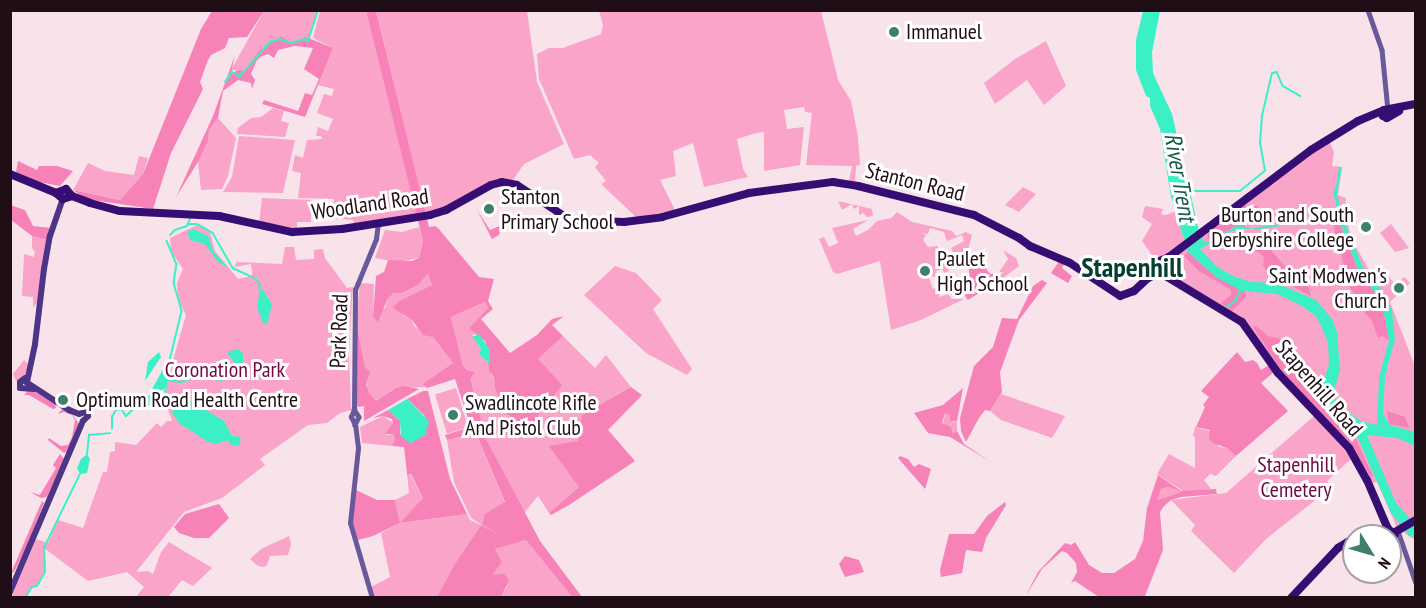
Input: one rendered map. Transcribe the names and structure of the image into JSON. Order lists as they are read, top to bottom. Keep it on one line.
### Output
{"streets":{"highway":["Stanton Road","Woodland Road","Stapenhill Road"],"main road":["Park Road"]},"crossings":[["Stanton Road","Woodland Road"],["Stanton Road","Stapenhill Road"],["Woodland Road","Park Road"]],"districts":["Stapenhill"],"water":["River Trent"],"parks":["Coronation Park","Stapenhill Cemetery"],"places":["Immanuel","Stanton Primary School","Burton and South Derbyshire College","Paulet High School","Saint Modwen's Church","Optimum Road Health Centre","Swadlincote Rifle And Pistol Club"],"north":"bottom right"}
